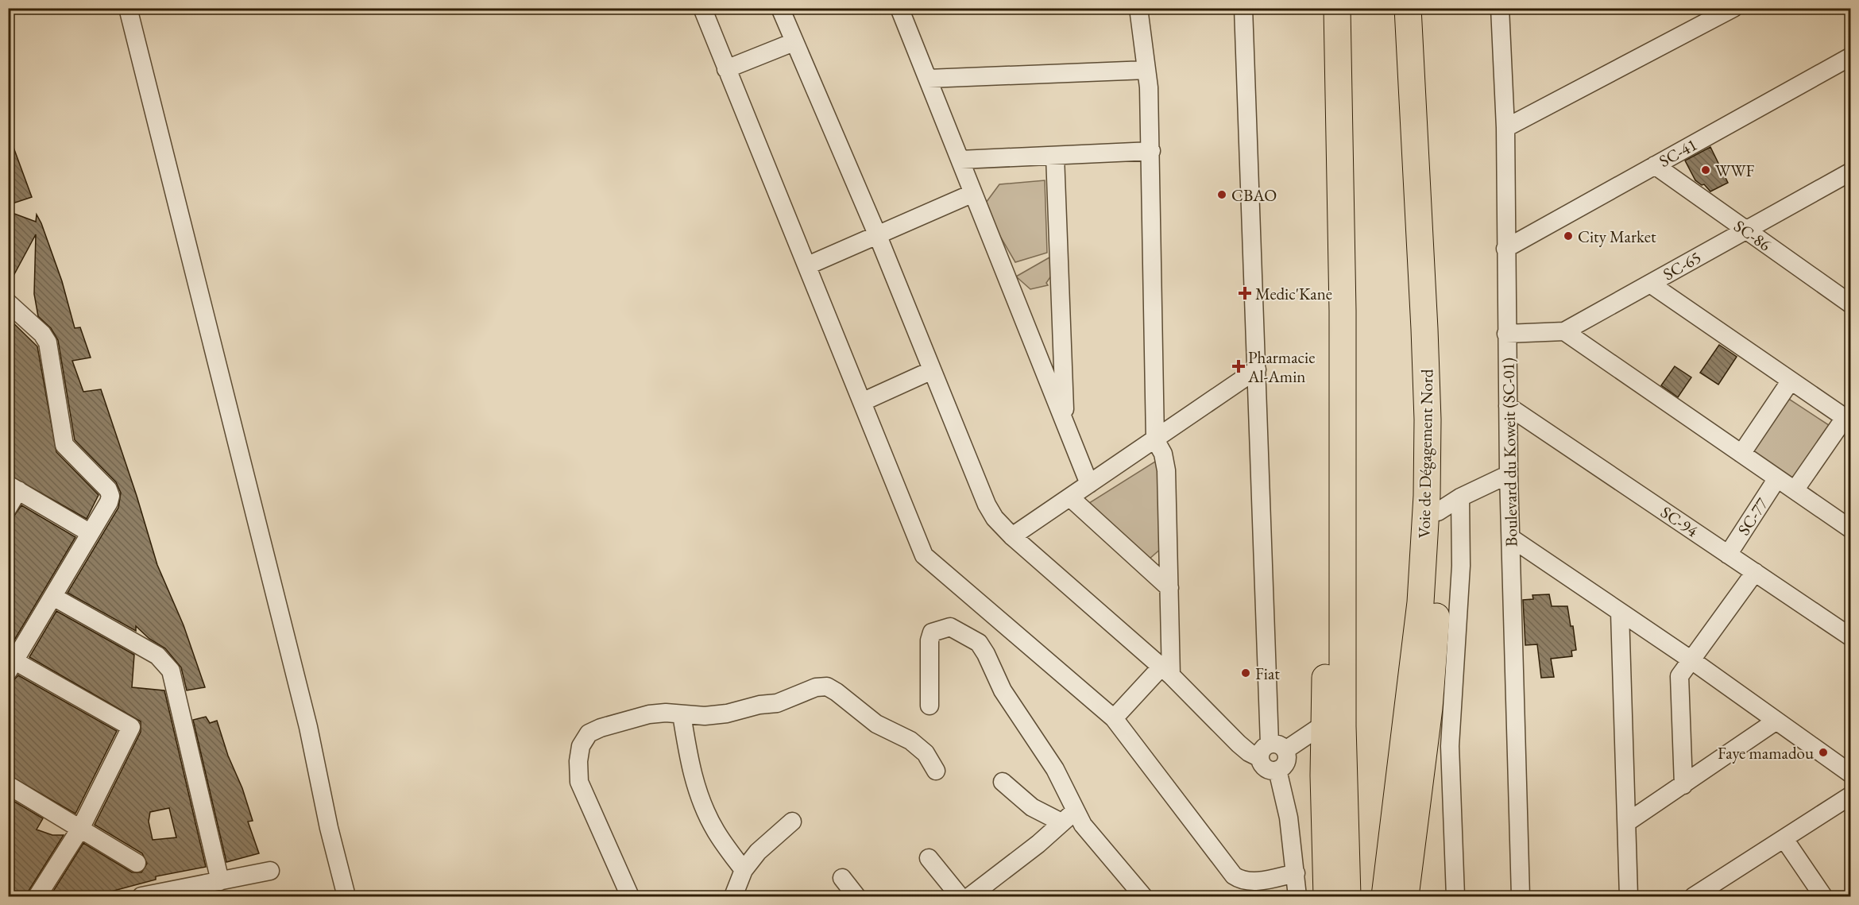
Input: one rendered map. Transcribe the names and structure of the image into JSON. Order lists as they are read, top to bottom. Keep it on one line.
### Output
{"streets":{"highway":["Voie de Dégagement Nord"],"street":["SC-41","SC-86","SC-65","Boulevard du Koweit (SC-01)","SC-77","SC-94"]},"crossings":[["SC-41","SC-86"],["SC-41","Boulevard du Koweit (SC-01)"],["SC-86","SC-65"],["SC-65","Boulevard du Koweit (SC-01)"],["Boulevard du Koweit (SC-01)","SC-94"],["SC-77","SC-94"]],"places":{"other":["WWF","CBAO","City Market","Fiat","Faye mamadou"],"health":["Medic'Kane","Pharmacie Al-Amin"]}}
